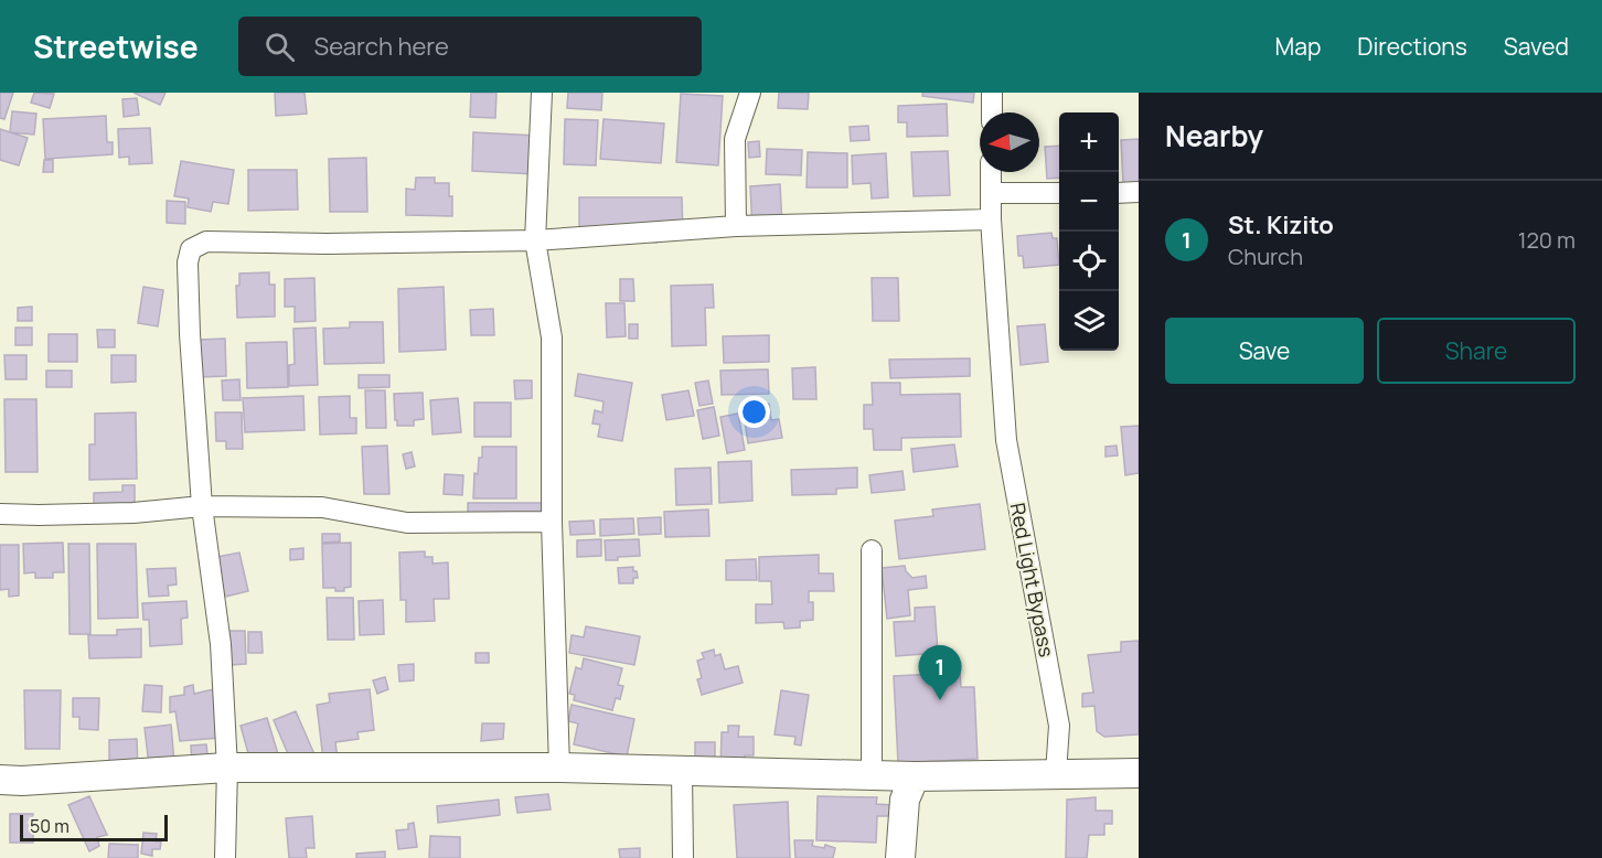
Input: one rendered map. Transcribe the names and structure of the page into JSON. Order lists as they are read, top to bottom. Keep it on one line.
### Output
{"streets":{"street":["Red Light Bypass"]},"scale_bar":"50 m","north":"left","page":{"header":"Streetwise","search":"Search here","nav":["Map","Directions","Saved"],"heading":"Nearby","map_buttons":["+","−"],"list":[{"mark":"1","name":"St. Kizito","note":"Church","value":"120 m"}],"buttons":["Save","Share"],"pins":"1","scale":"50 m"}}
